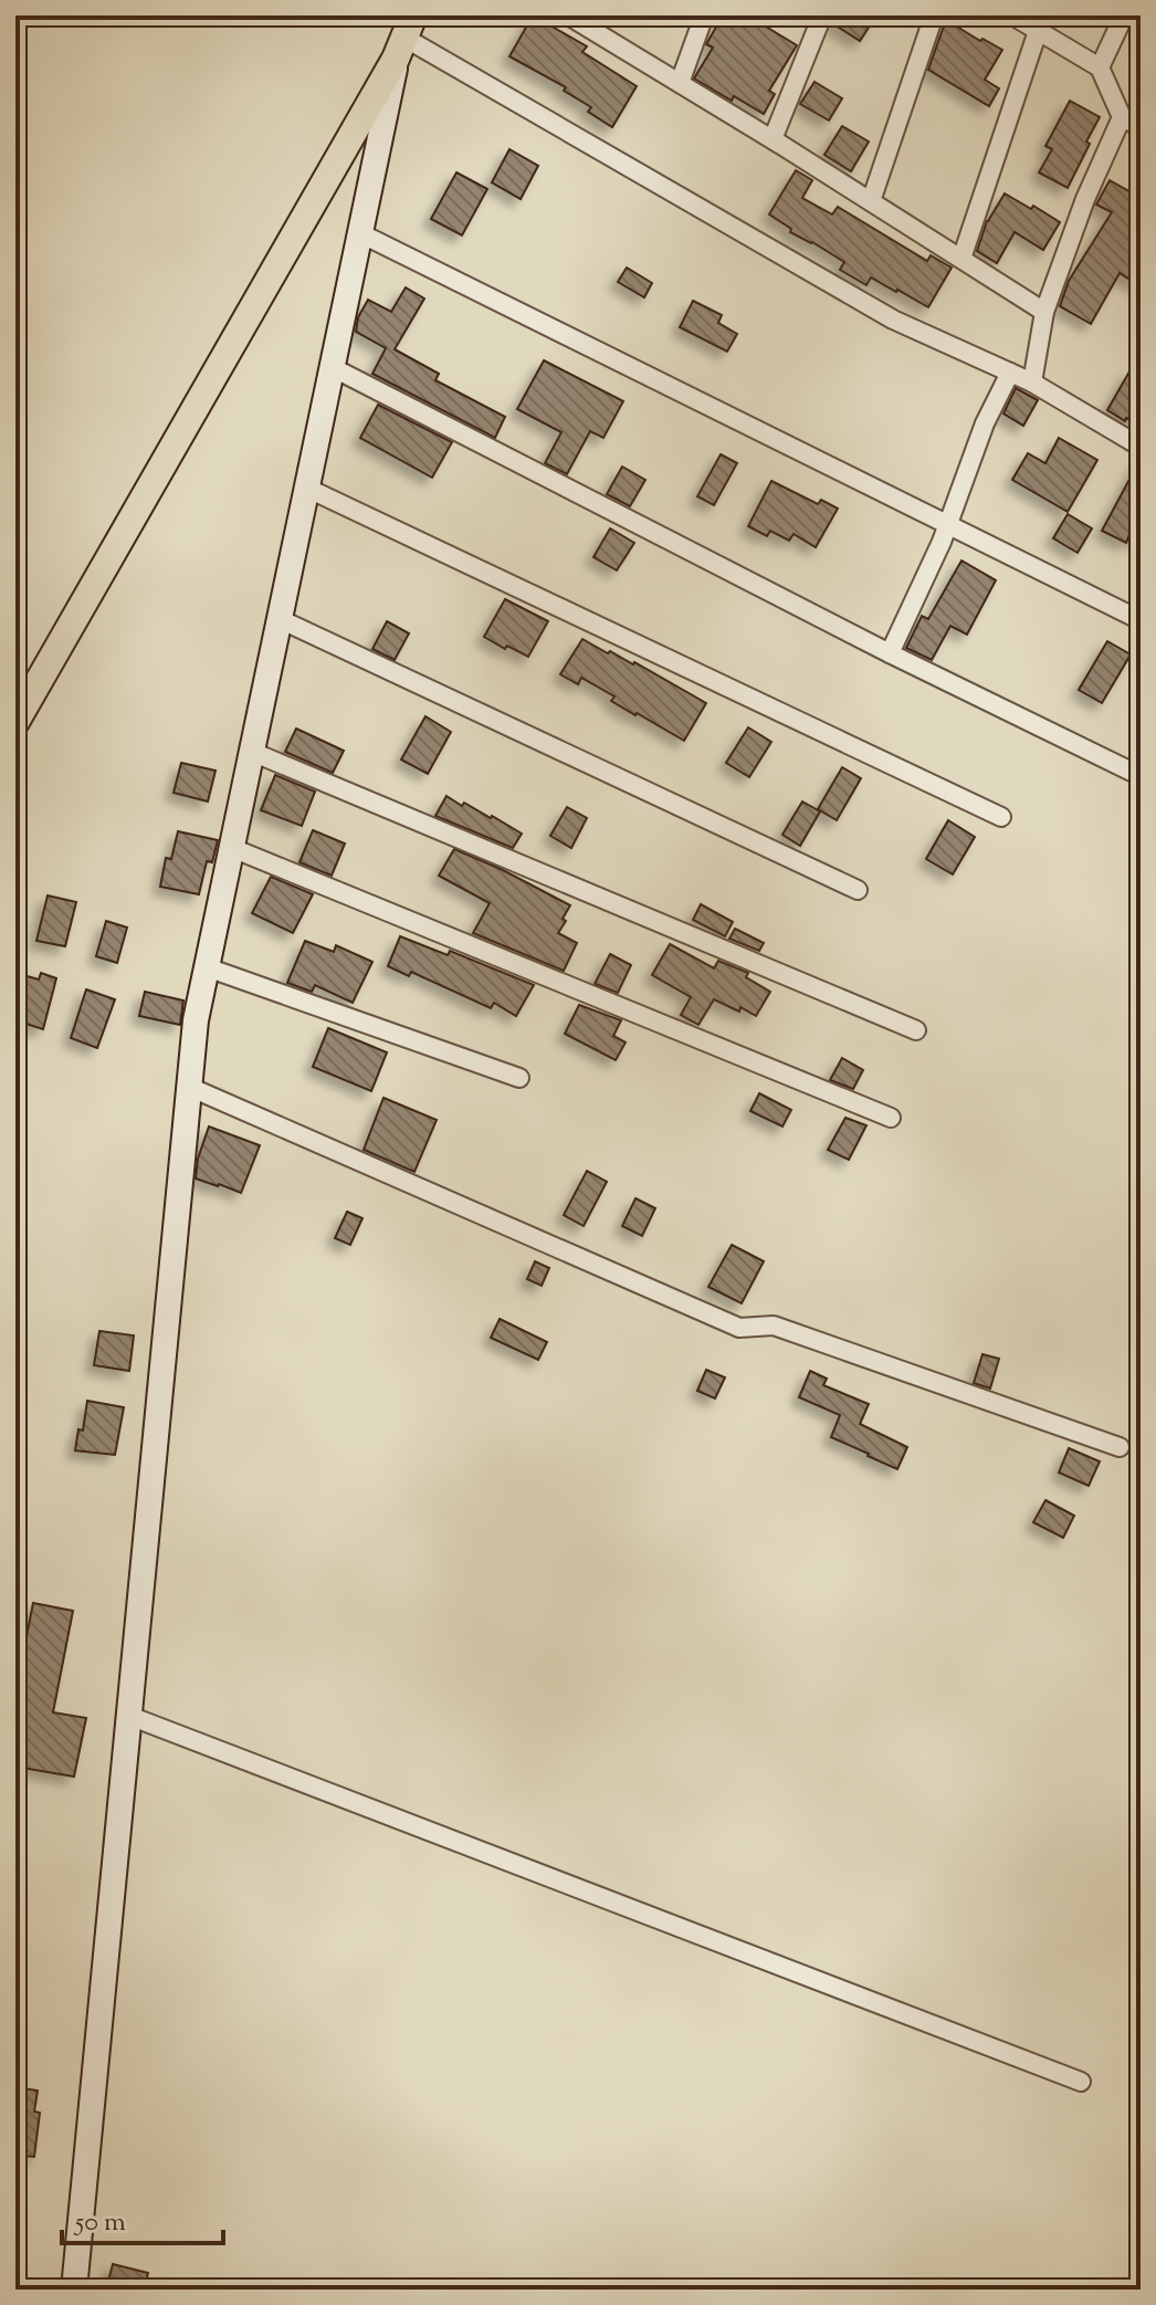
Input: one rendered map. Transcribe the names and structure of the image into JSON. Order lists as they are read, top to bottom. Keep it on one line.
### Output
{"scale_bar":"50 m"}
